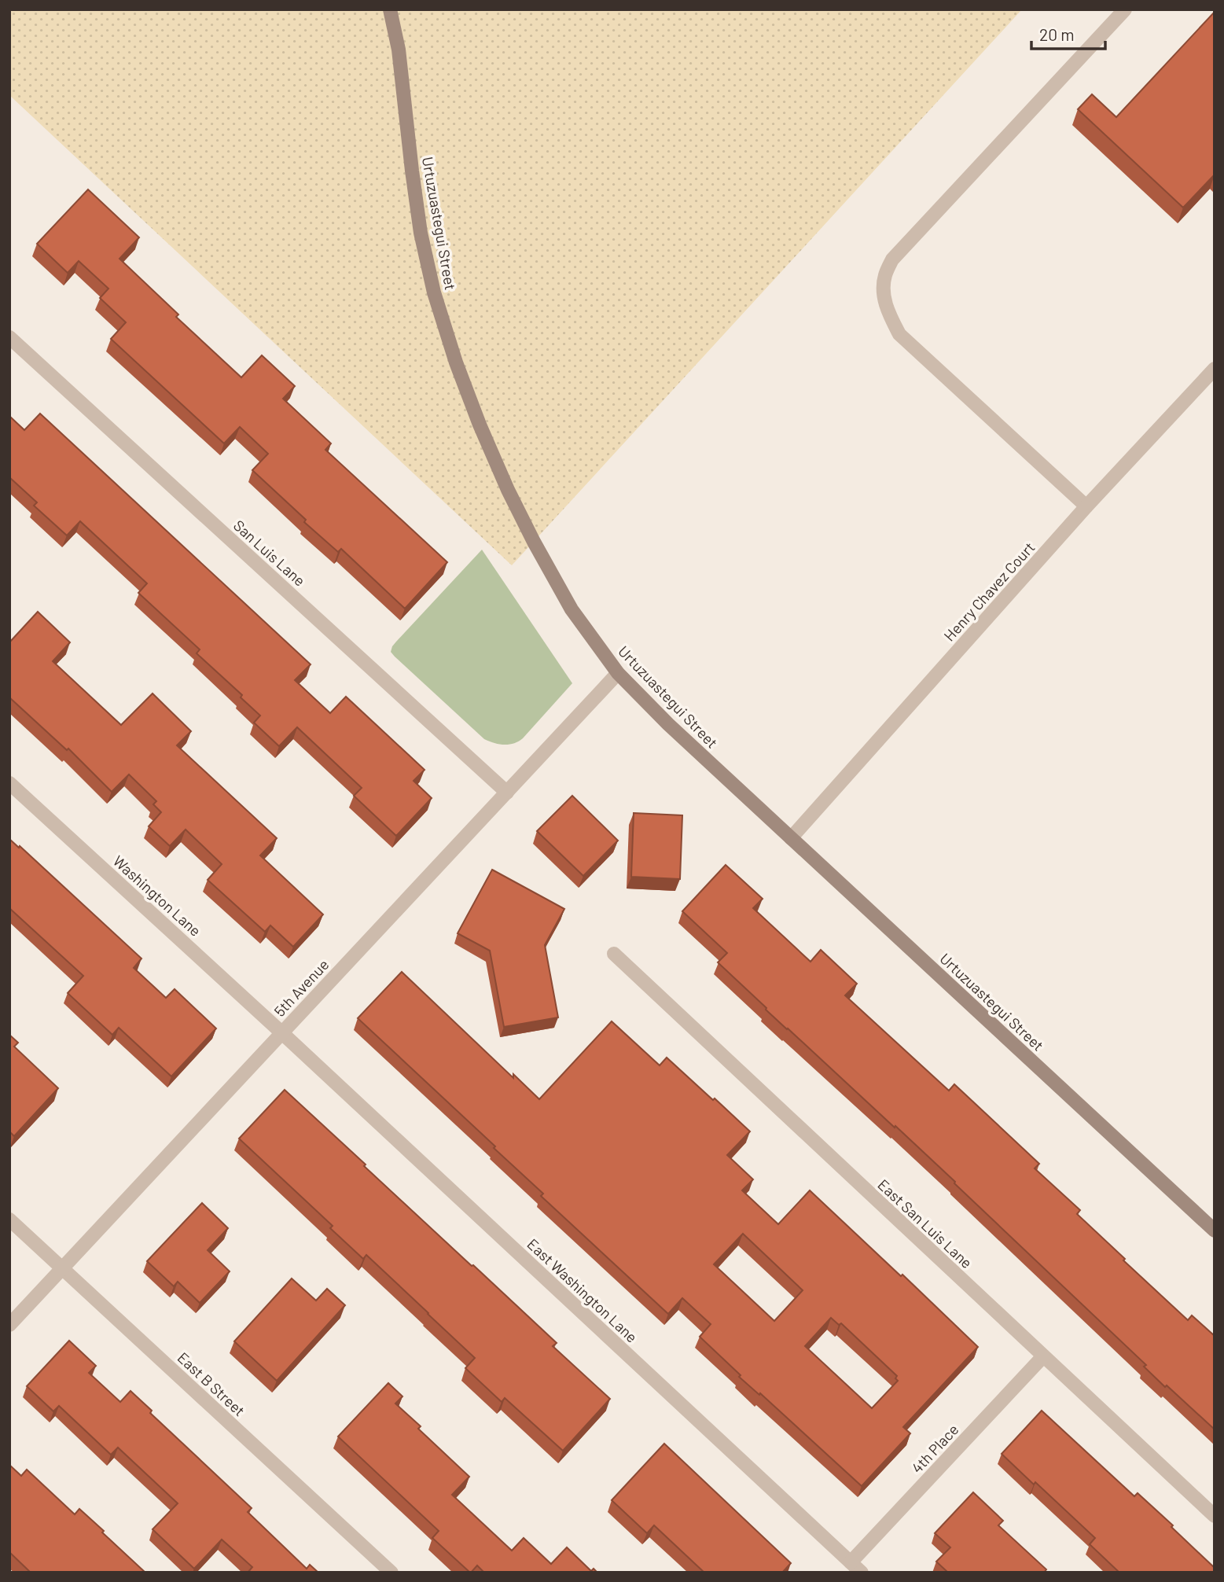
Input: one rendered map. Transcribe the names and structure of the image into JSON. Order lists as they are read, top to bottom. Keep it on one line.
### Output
{"streets":{"main road":["Urtuzuastegui Street"],"street":["San Luis Lane","Henry Chavez Court","Washington Lane","5th Avenue","East San Luis Lane","East Washington Lane","East B Street","4th Place"]},"crossings":[["Urtuzuastegui Street","Henry Chavez Court"],["Urtuzuastegui Street","5th Avenue"],["San Luis Lane","5th Avenue"],["Washington Lane","5th Avenue"],["Washington Lane","East Washington Lane"],["5th Avenue","East Washington Lane"],["5th Avenue","East B Street"],["East San Luis Lane","4th Place"],["East Washington Lane","4th Place"]],"scale_bar":"20 m"}
